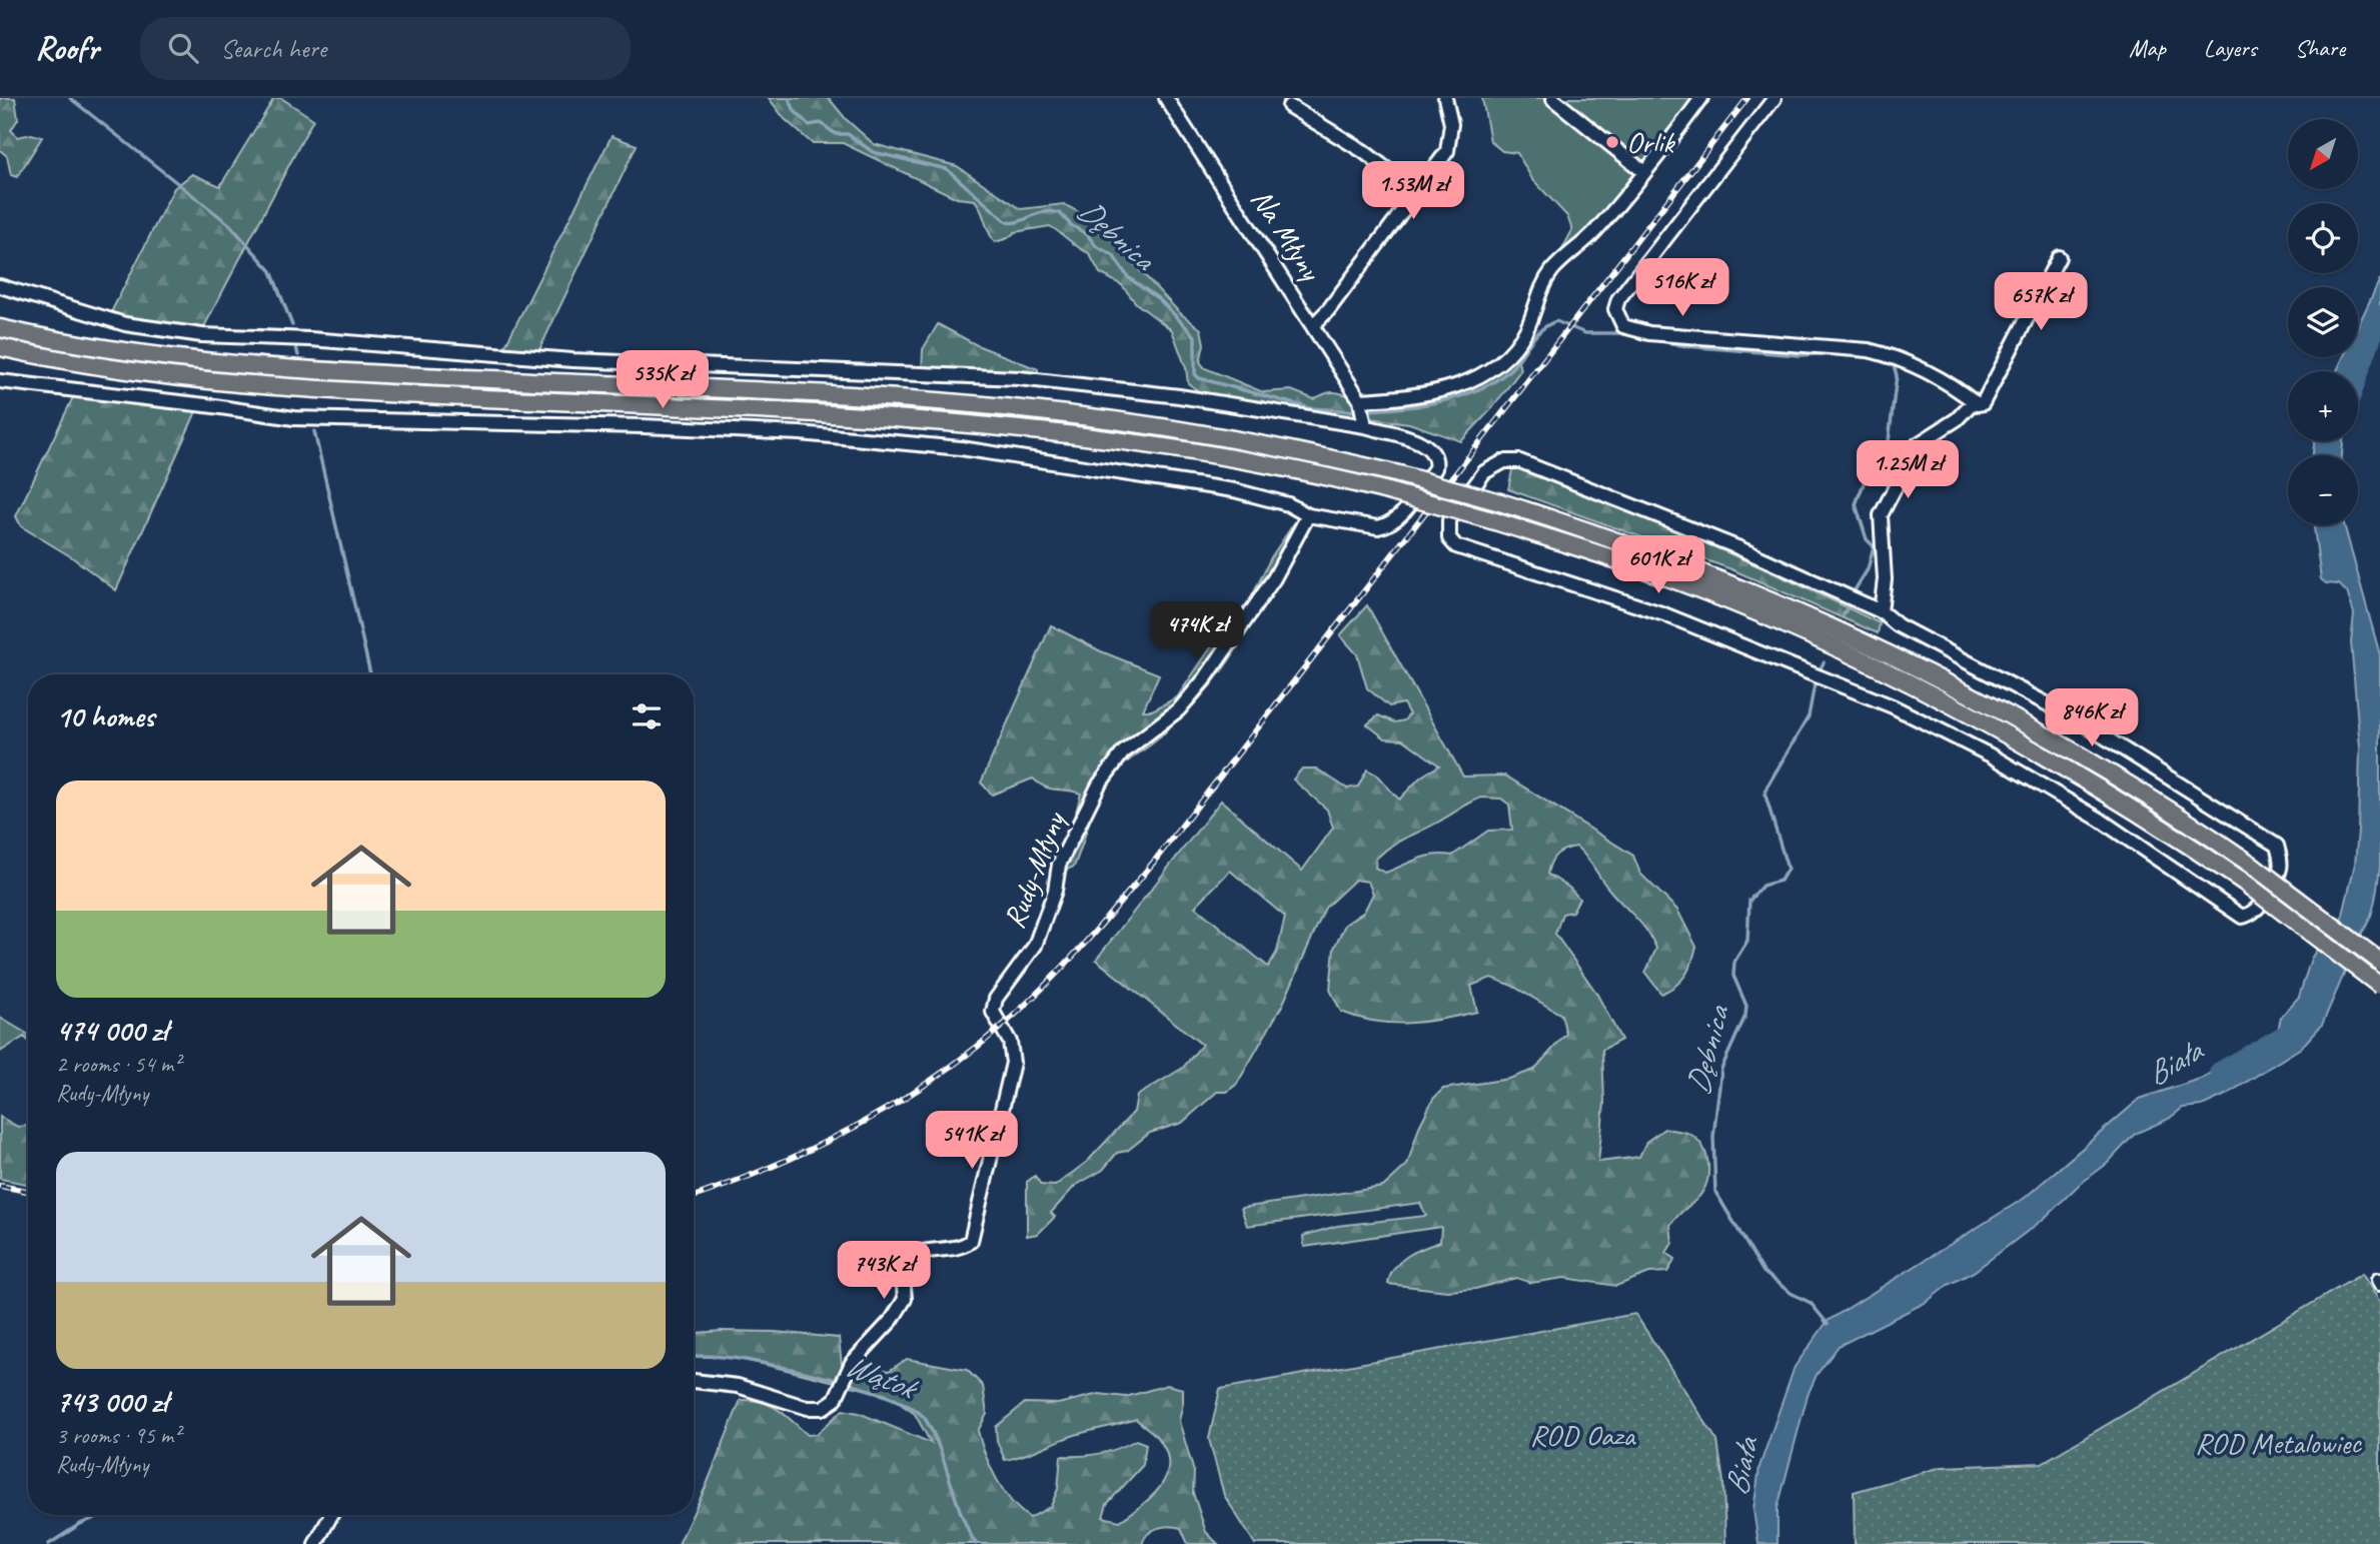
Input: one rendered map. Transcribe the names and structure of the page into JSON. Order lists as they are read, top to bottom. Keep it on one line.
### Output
{"streets":{"street":["Na Młyny","Rudy-Młyny"]},"water":["Dębnica","Biała","Wątok"],"parks":["ROD Oaza","ROD Metalowiec"],"places":["Orlik"],"north":"bottom left","page":{"header":"Roofr","search":"Search here","nav":["Map","Layers","Share"],"map_buttons":["+","−"],"price":["1.53M zł","516K zł","657K zł","535K zł","1.25M zł","601K zł","474K zł","846K zł","541K zł","743K zł"],"heading":"10 homes","list":[{"name":"474 000 zł","note":"2 rooms · 54 m² · Rudy-Młyny"},{"name":"743 000 zł","note":"3 rooms · 95 m² · Rudy-Młyny"}]}}
